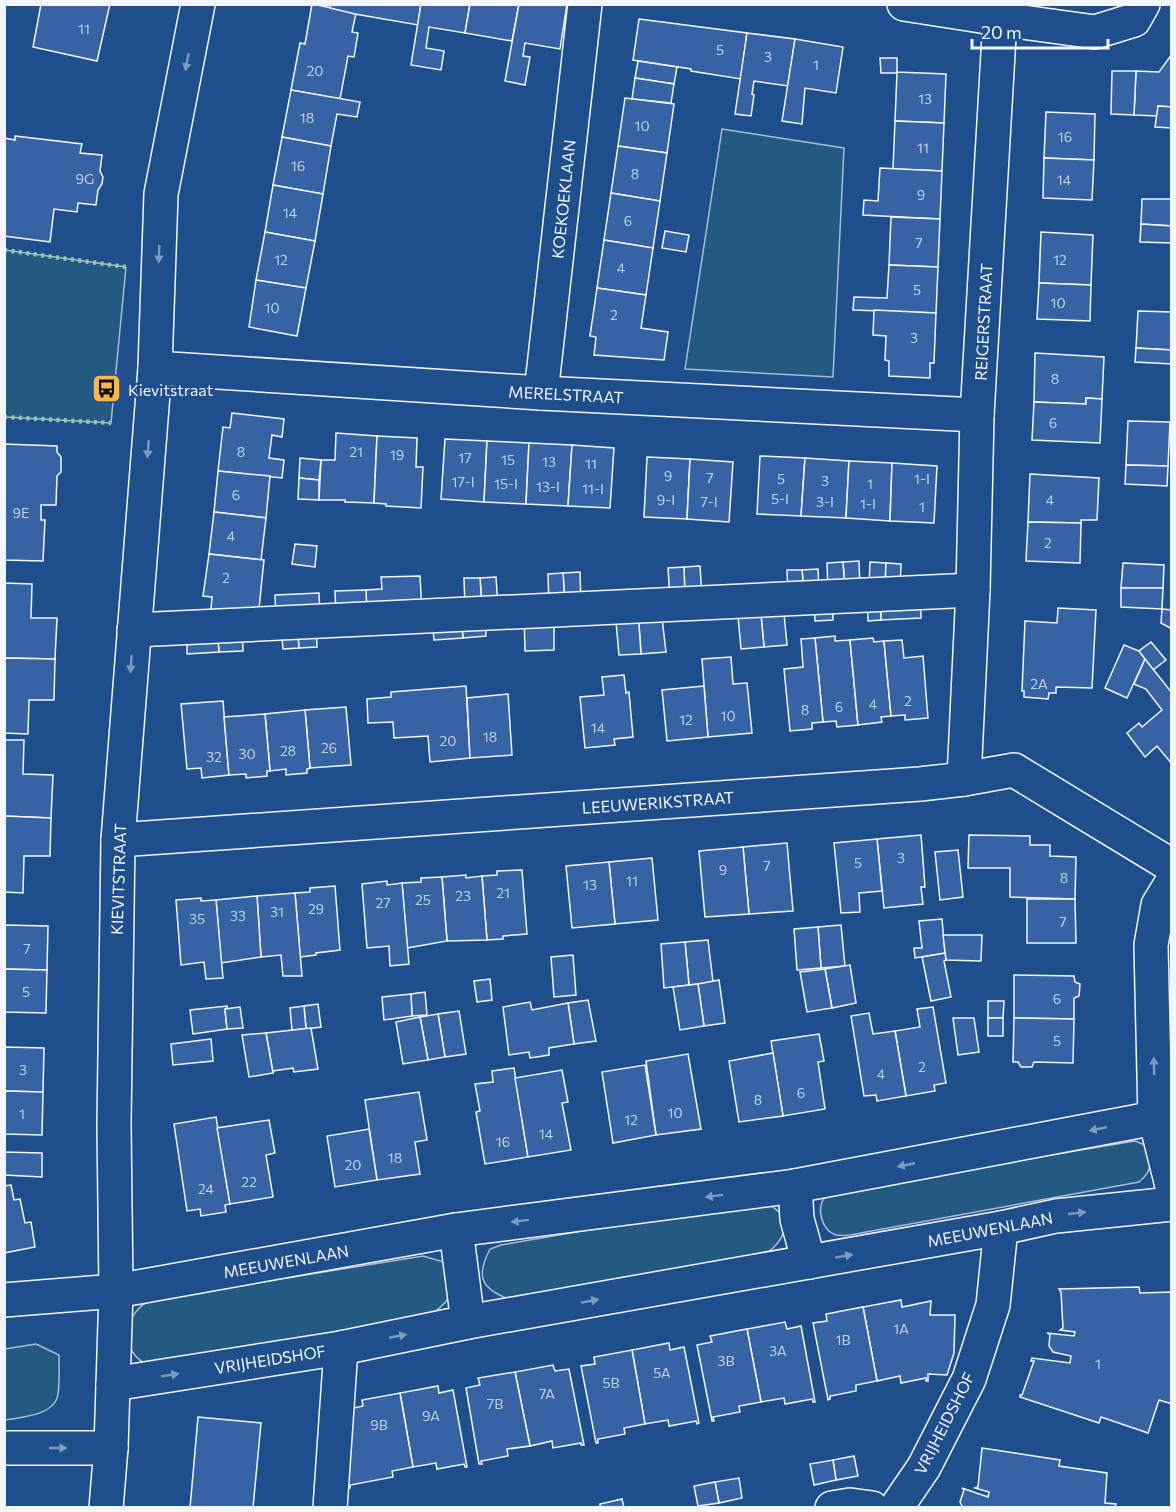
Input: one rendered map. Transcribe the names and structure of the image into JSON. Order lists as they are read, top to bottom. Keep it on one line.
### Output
{"streets":{"street":["KOEKOEKLAAN","REIGERSTRAAT","MERELSTRAAT","LEEUWERIKSTRAAT","KIEVITSTRAAT","MEEUWENLAAN","VRIJHEIDSHOF"]},"crossings":[["KOEKOEKLAAN","MERELSTRAAT"],["REIGERSTRAAT","MERELSTRAAT"],["REIGERSTRAAT","LEEUWERIKSTRAAT"],["MERELSTRAAT","KIEVITSTRAAT"],["LEEUWERIKSTRAAT","KIEVITSTRAAT"],["KIEVITSTRAAT","MEEUWENLAAN"],["MEEUWENLAAN","VRIJHEIDSHOF"]],"one_way":["KIEVITSTRAAT"],"places":{"bus stop":["Kievitstraat"]},"house_numbers":["11","5","3","1","20","13","18","10","16","11","16","8","9G","14","9","14","6","7","12","12","4","5","10","10","2","3","8","6","8","21","19","17","15","13","11","9","7","5","1-I","3","17-I","15-I","1","13-I","11-I","6","5-I","9-I","4","7-I","3-I","1-I","1","9E","4","2","2","2A","2","4","6","8","10","12","14","18","20","26","28","30","32","3","5","7","9","8","11","13","21","23","25","27","29","31","33","35","7","7","5","6","5","2","3","4","6","8","10","1","12","14","16","18","20","22","24","1A","1B","3A","3B","1","5A","5B","7A","7B","9A","9B"],"scale_bar":"20 m"}
